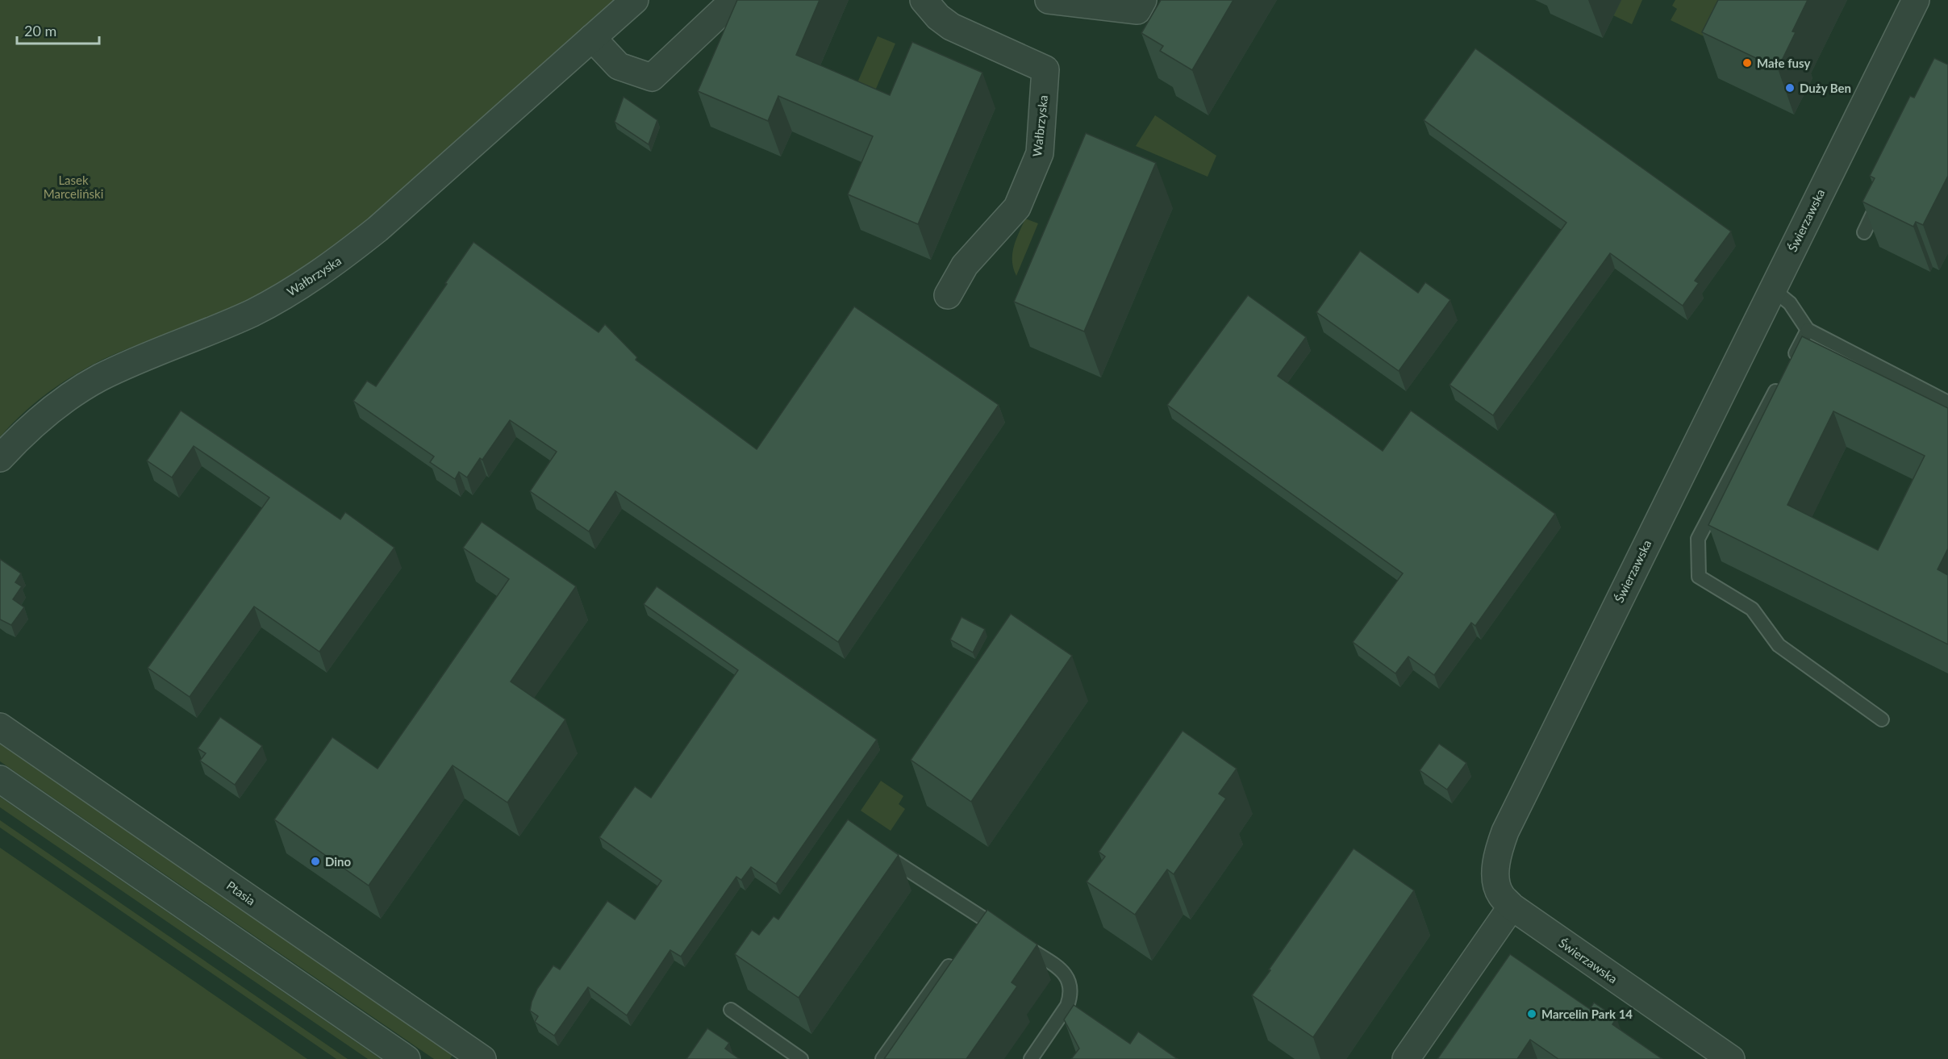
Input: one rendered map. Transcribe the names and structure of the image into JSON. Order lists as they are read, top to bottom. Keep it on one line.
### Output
{"streets":{"street":["Wałbrzyska","Świerzawska","Ptasia"]},"parks":["Lasek Marceliński"],"places":["Małe fusy","Duży Ben","Dino","Marcelin Park 14"],"scale_bar":"20 m"}
